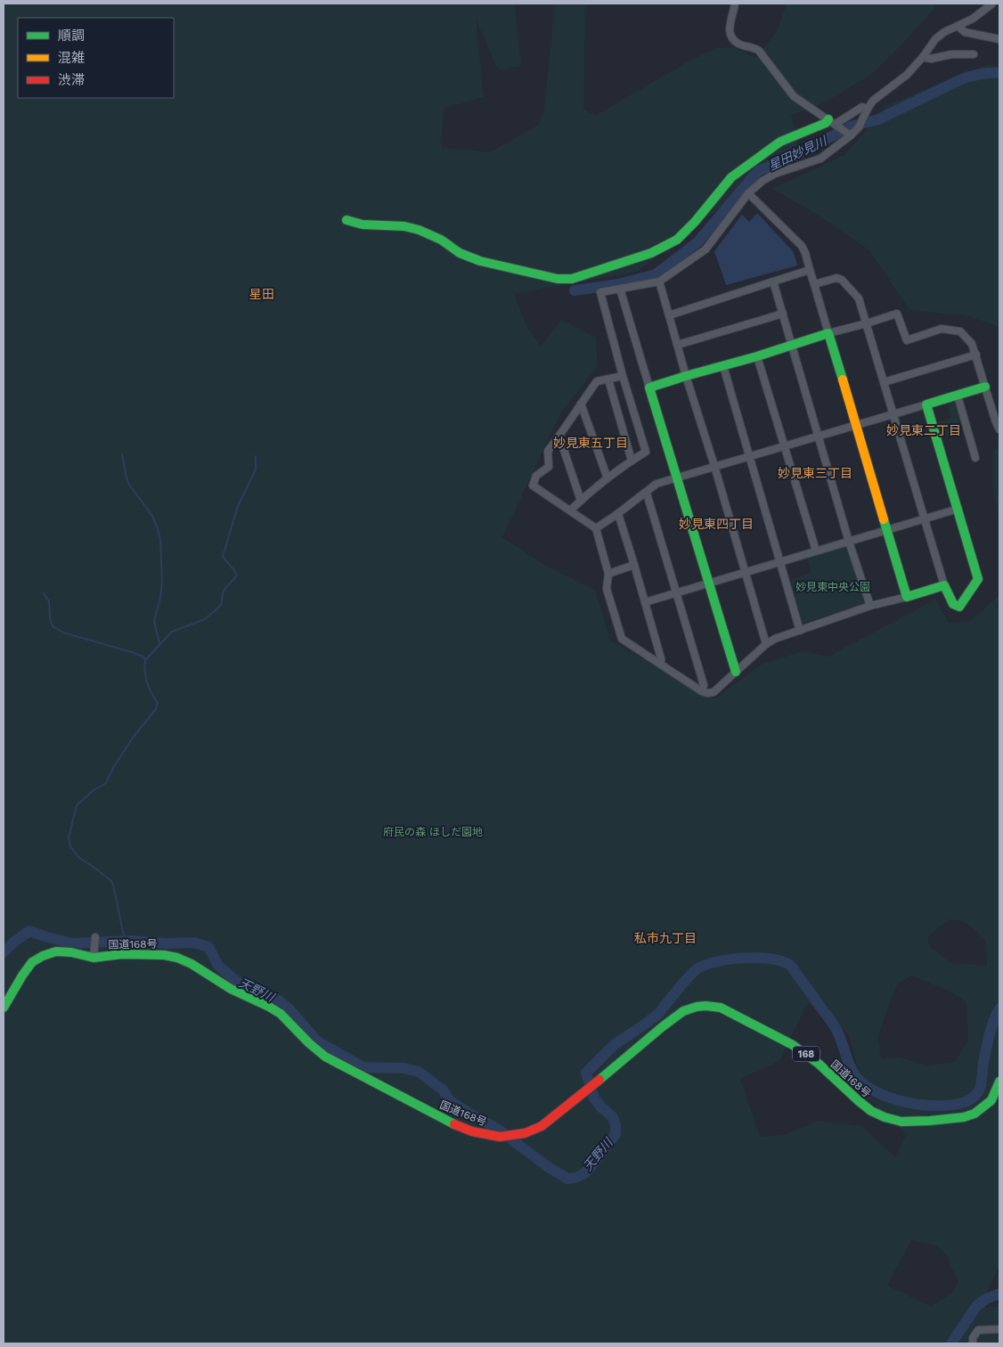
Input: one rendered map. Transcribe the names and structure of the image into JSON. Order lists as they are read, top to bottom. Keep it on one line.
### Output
{"streets":{"main road":["国道168号","168"]},"districts":["星田","妙見東二丁目","妙見東五丁目","妙見東三丁目","妙見東四丁目","私市九丁目"],"water":["星田妙見川","天野川"],"parks":["妙見東中央公園","府民の森 ほしだ園地"],"legend":["順調","混雑","渋滞"]}
